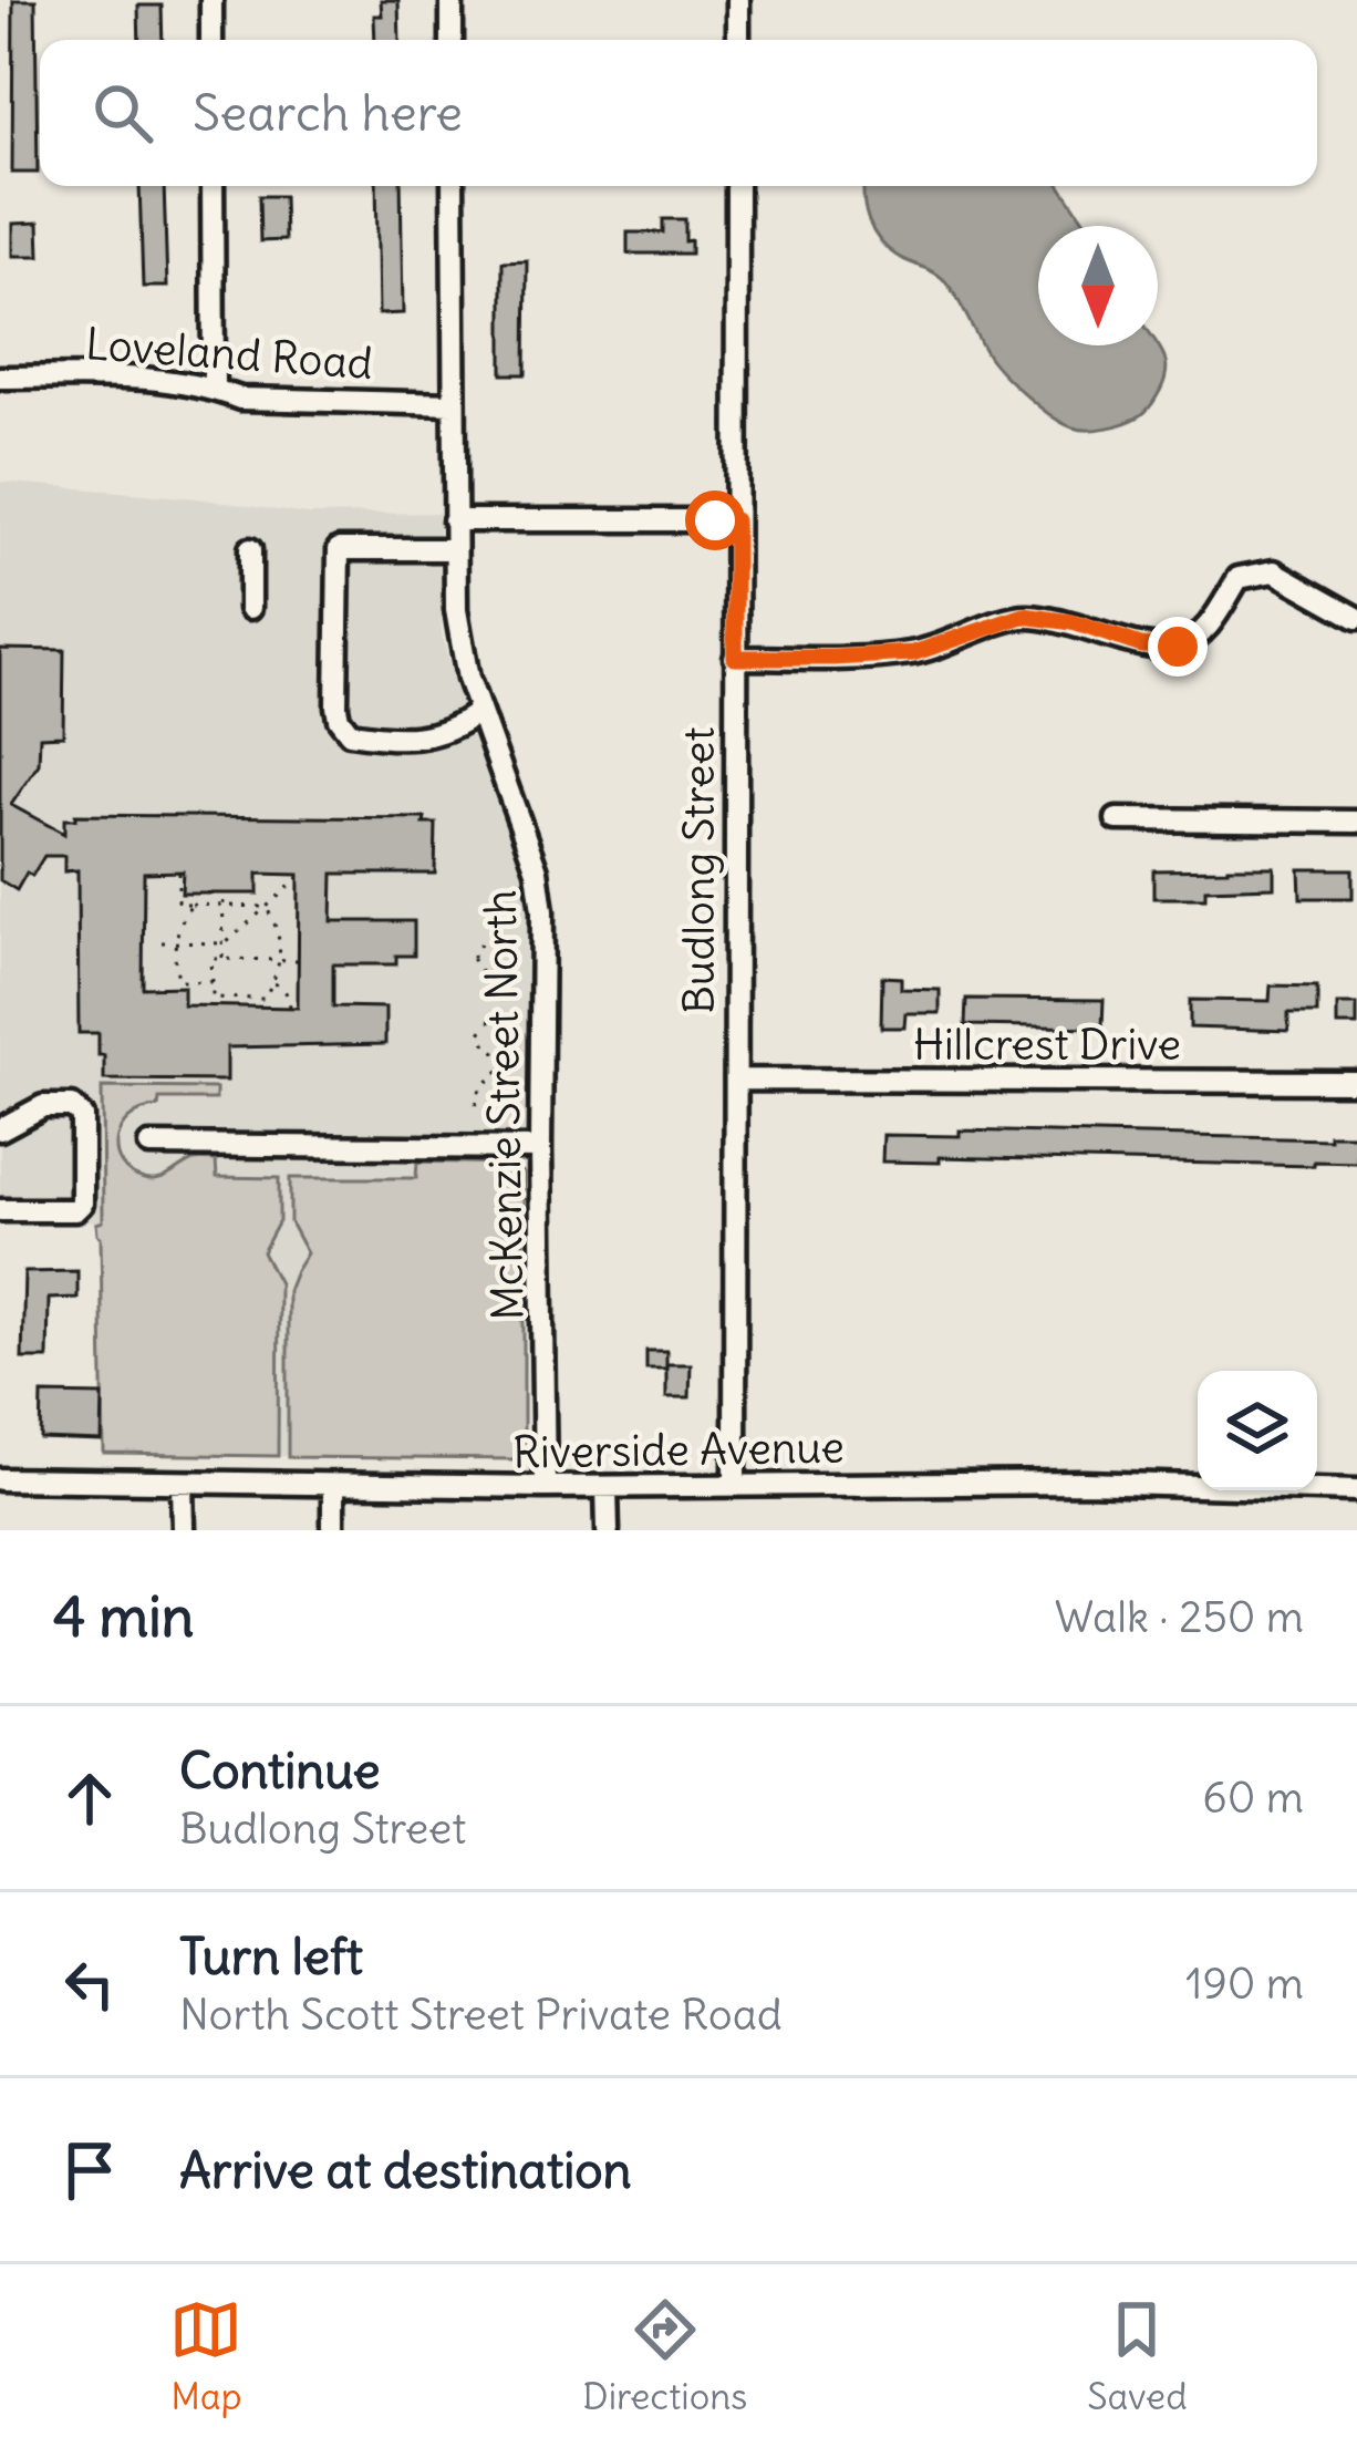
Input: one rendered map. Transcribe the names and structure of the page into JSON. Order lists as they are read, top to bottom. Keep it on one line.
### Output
{"streets":{"street":["Loveland Road","Budlong Street","Hillcrest Drive","McKenzie Street North","Riverside Avenue"]},"crossings":[["Loveland Road","McKenzie Street North"],["Budlong Street","Hillcrest Drive"],["Budlong Street","Riverside Avenue"],["McKenzie Street North","Riverside Avenue"]],"north":"bottom","page":{"search":"Search here","heading":["4 min","Walk · 250 m"],"list":[["Continue","Budlong Street","60 m"],["Turn left","North Scott Street Private Road","190 m"],"Arrive at destination"],"nav":["Map","Directions","Saved"]}}
